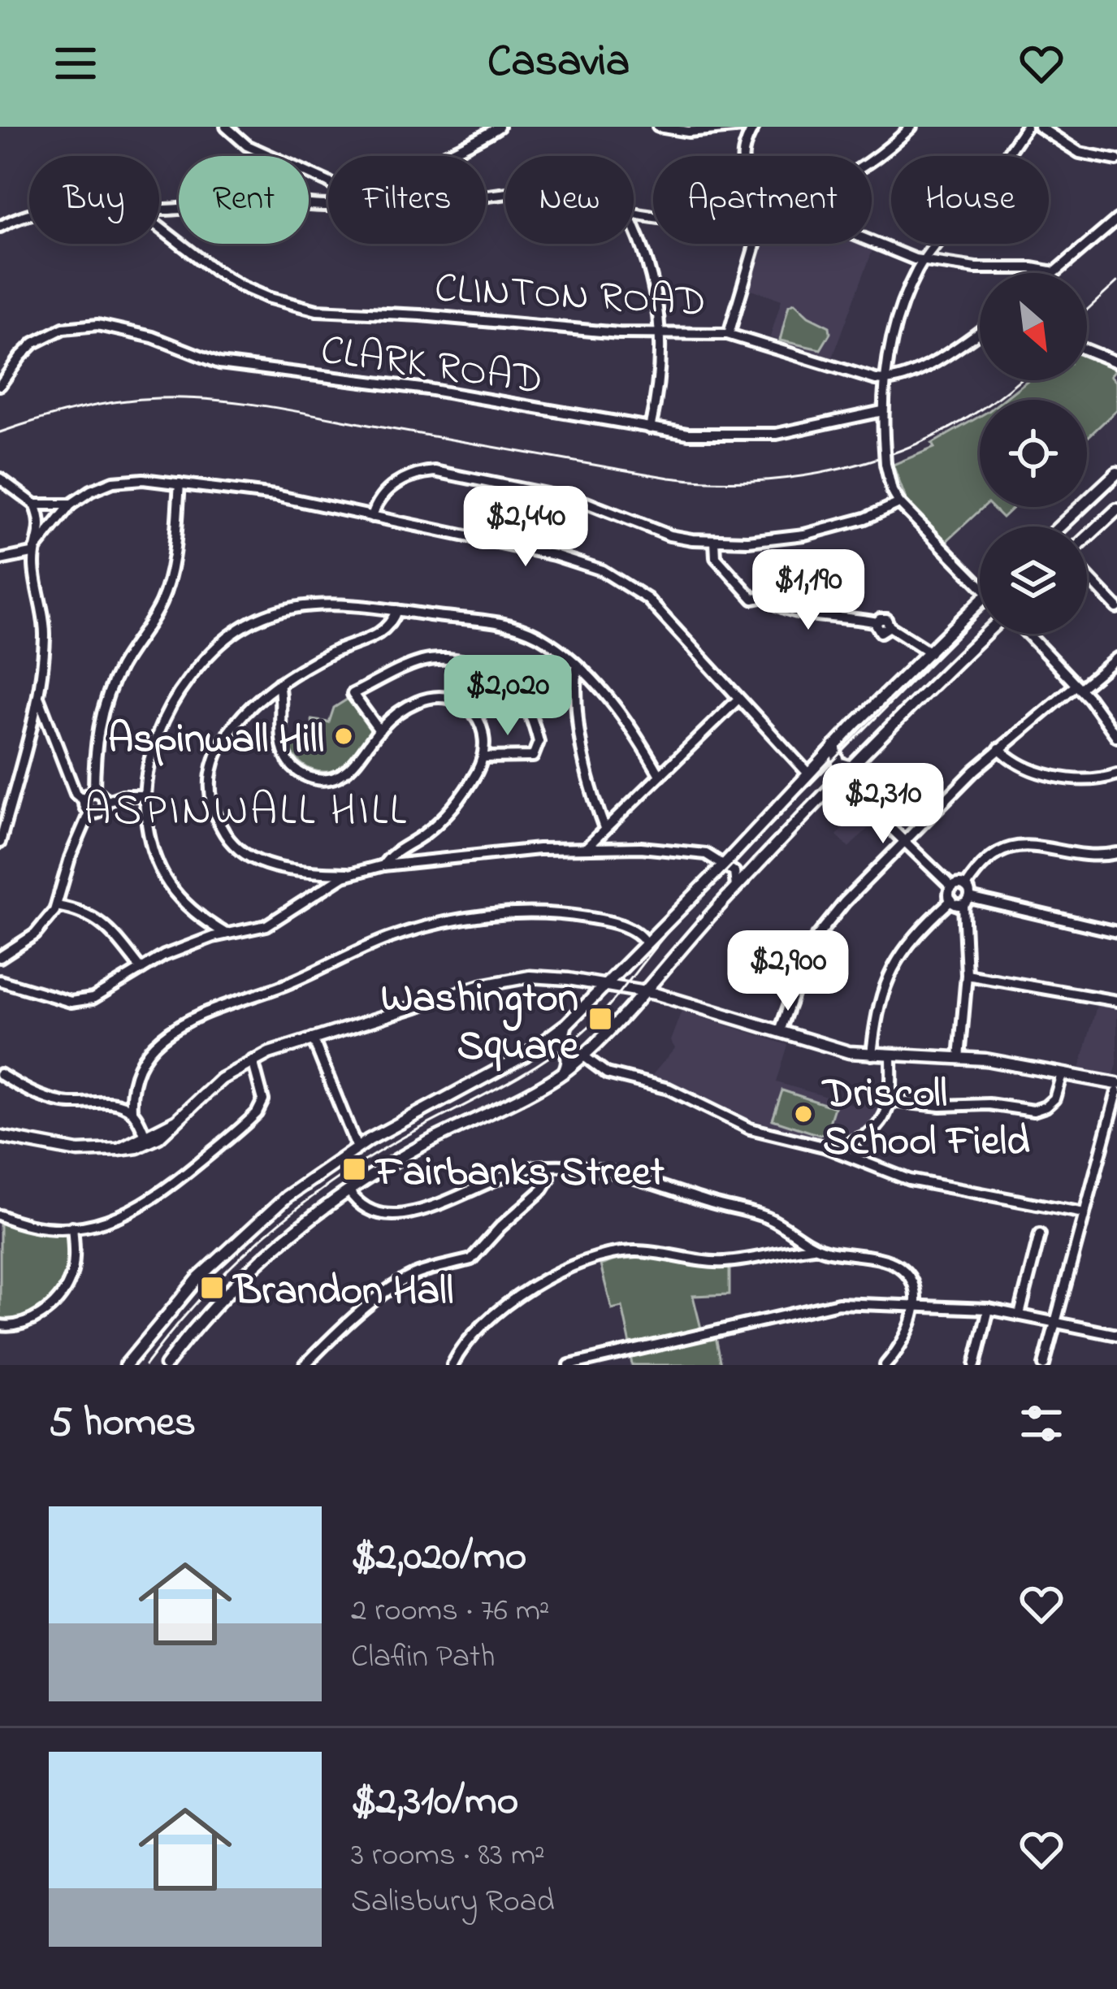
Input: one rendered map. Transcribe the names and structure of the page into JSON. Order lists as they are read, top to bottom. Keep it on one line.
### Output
{"streets":{"street":["CLINTON ROAD","CLARK ROAD"]},"districts":["ASPINWALL HILL"],"places":{"other":["Aspinwall Hill","Driscoll School Field"],"transit":["Washington Square","Fairbanks Street","Brandon Hall"]},"north":"bottom right","page":{"header":"Casavia","chip":["Buy","Rent","Filters","New","Apartment","House"],"price":["$2,440","$1,190","$2,020","$2,310","$2,900"],"heading":"5 homes","list":[{"name":"$2,020/mo","note":"2 rooms · 76 m² · Claflin Path"},{"name":"$2,310/mo","note":"3 rooms · 83 m² · Salisbury Road"}]}}
